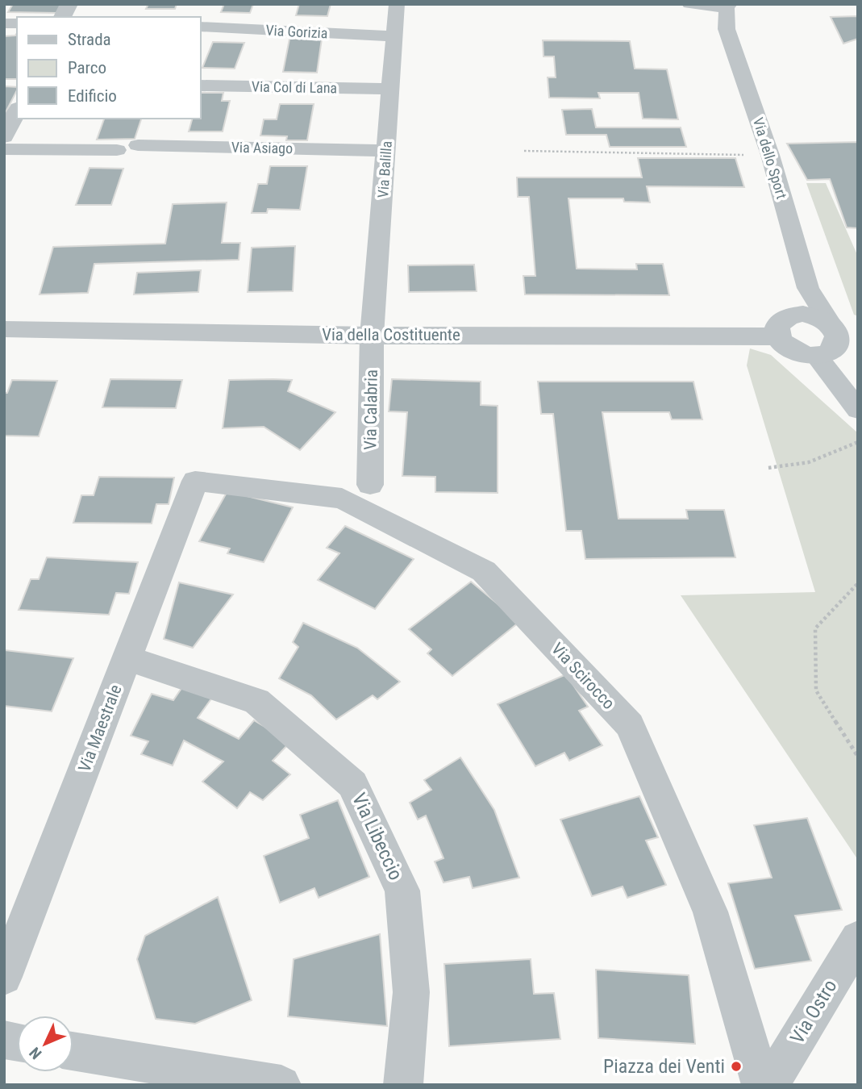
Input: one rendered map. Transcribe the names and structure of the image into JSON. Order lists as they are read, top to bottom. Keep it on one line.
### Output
{"streets":{"street":["Via Gorizia","Via Col di Lana","Via Asiago","Via dello Sport","Via Balilla","Via della Costituente","Via Calabria","Via Scirocco","Via Maestrale","Via Libeccio","Via Ostro"]},"crossings":[["Via Gorizia","Via Balilla"],["Via Col di Lana","Via Balilla"],["Via Asiago","Via Balilla"],["Via dello Sport","Via della Costituente"],["Via Balilla","Via della Costituente"],["Via Balilla","Via Calabria"],["Via della Costituente","Via Calabria"],["Via Scirocco","Via Maestrale"],["Via Maestrale","Via Libeccio"]],"places":["Piazza dei Venti"],"legend":["Strada","Parco","Edificio"],"north":"bottom left"}
